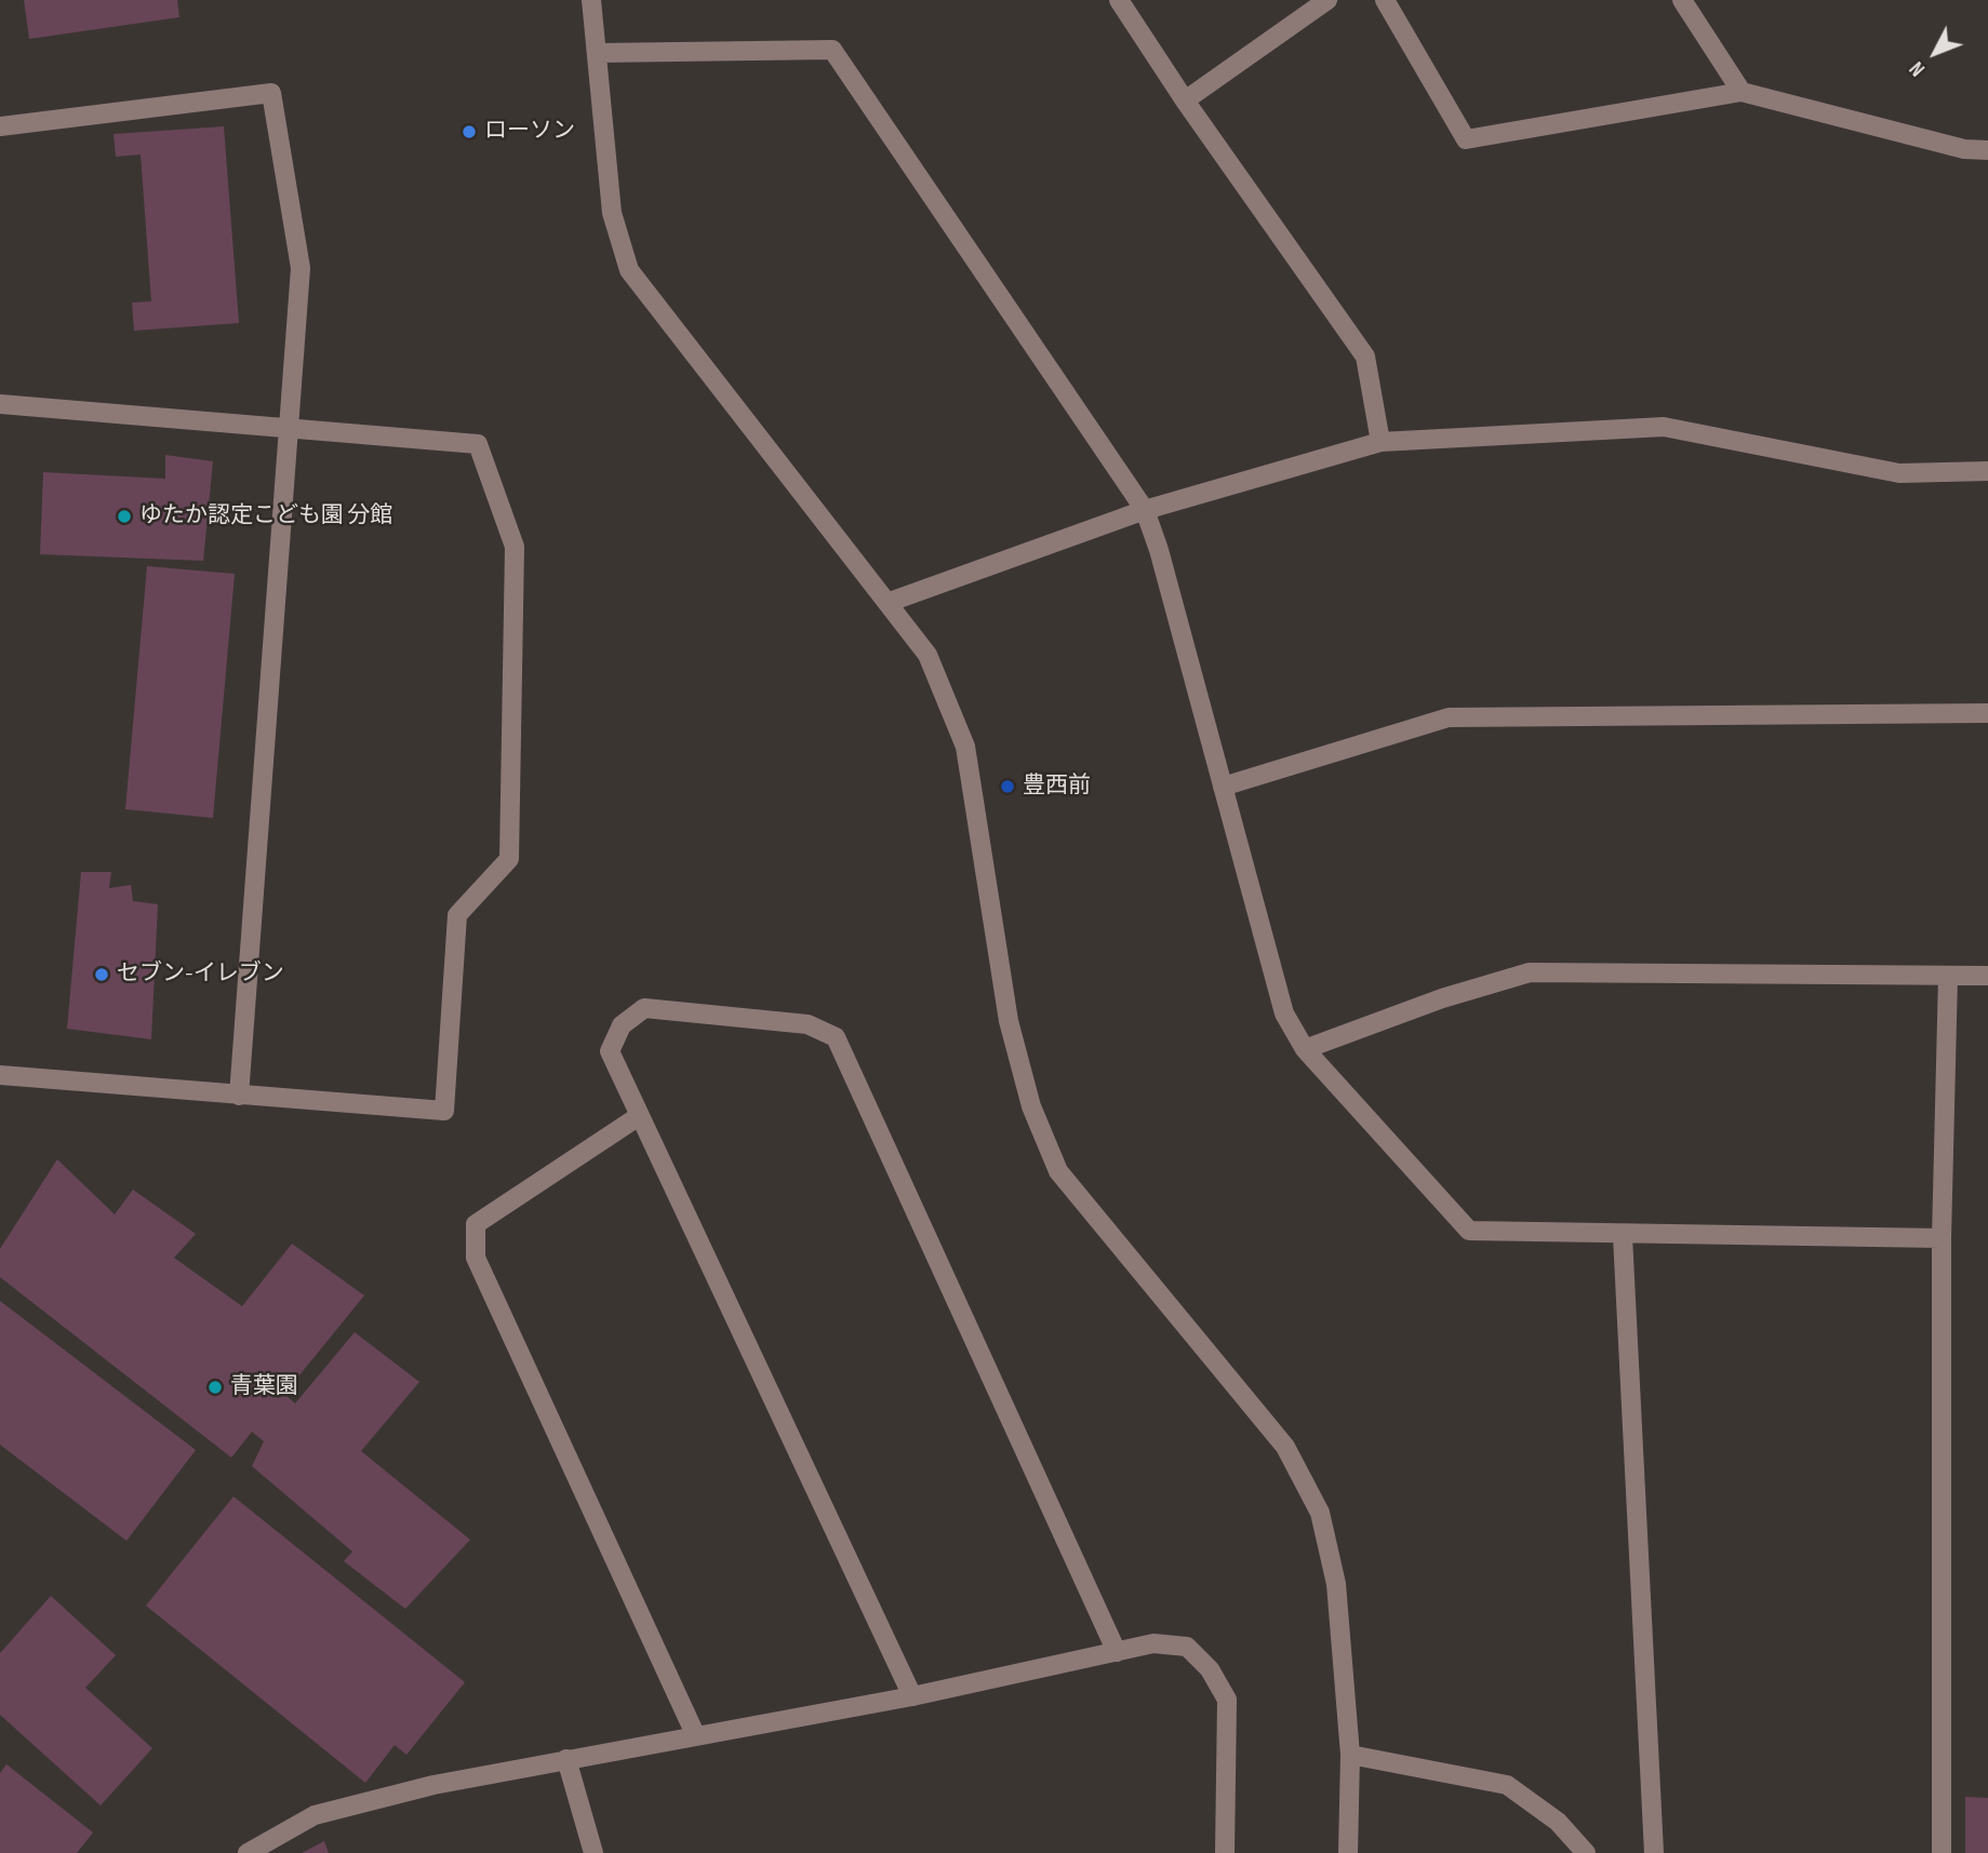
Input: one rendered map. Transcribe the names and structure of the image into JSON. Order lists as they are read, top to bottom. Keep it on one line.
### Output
{"places":["ローソン","ゆたか認定こども園 分館","豊西前","セブン-イレブン","青葉園"],"north":"bottom left"}
